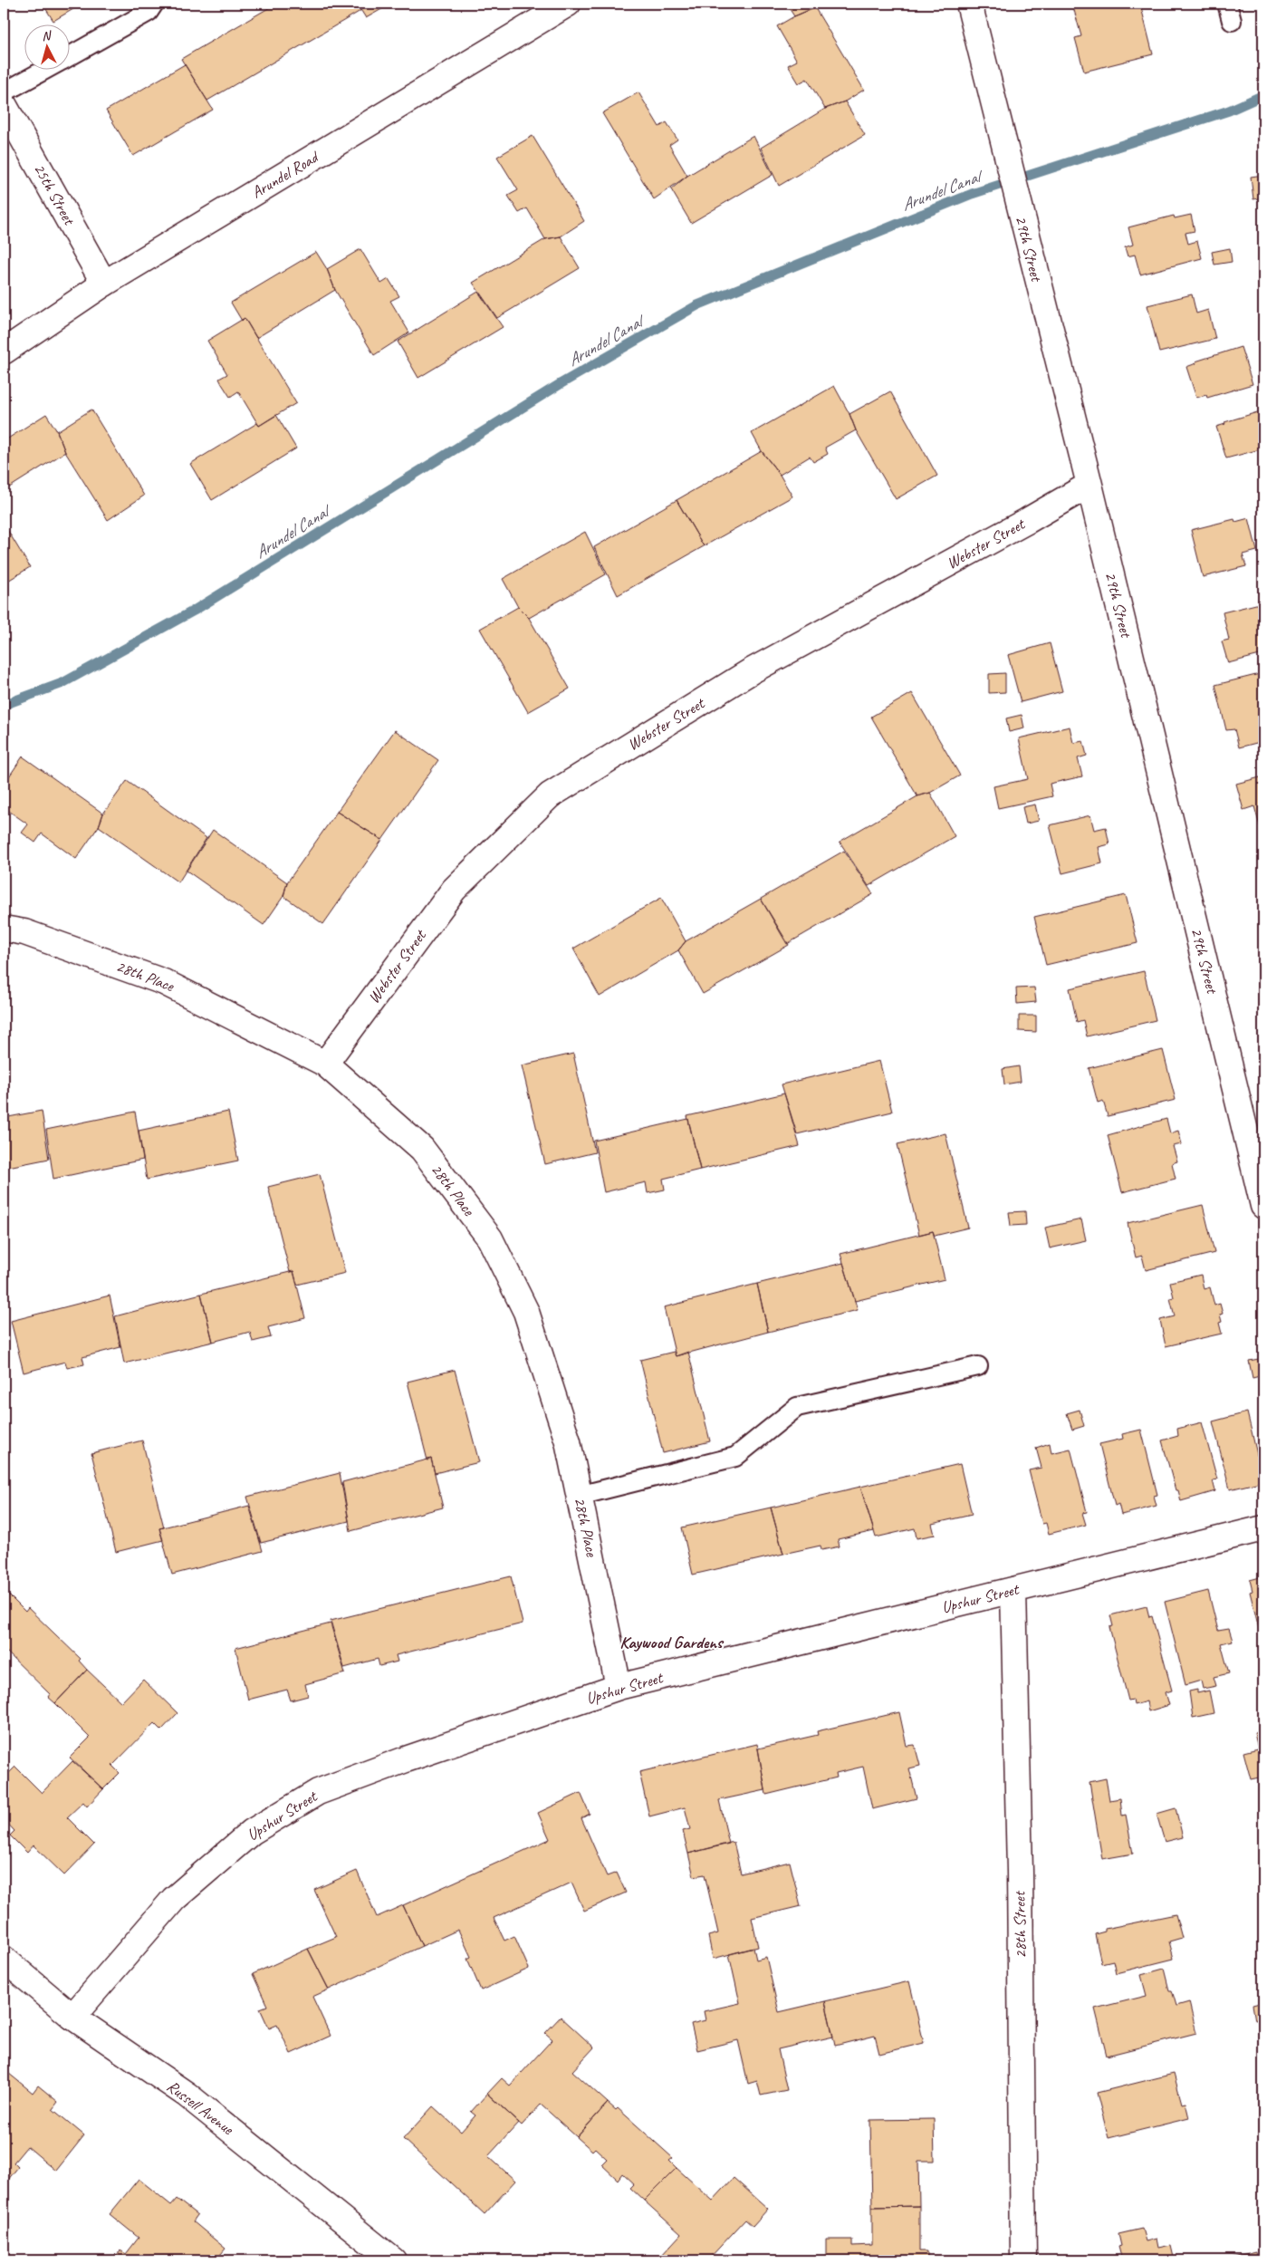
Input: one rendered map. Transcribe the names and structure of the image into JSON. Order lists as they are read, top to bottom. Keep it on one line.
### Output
{"streets":{"street":["Arundel Road","25th Street","29th Street","Webster Street","28th Place","Upshur Street","28th Street","Russell Avenue"]},"crossings":[["Arundel Road","25th Street"],["29th Street","Webster Street"],["Webster Street","28th Place"],["28th Place","Upshur Street"],["Upshur Street","28th Street"],["Upshur Street","Russell Avenue"]],"districts":["Kaywood Gardens"],"water":["Arundel Canal"],"north":"top"}
